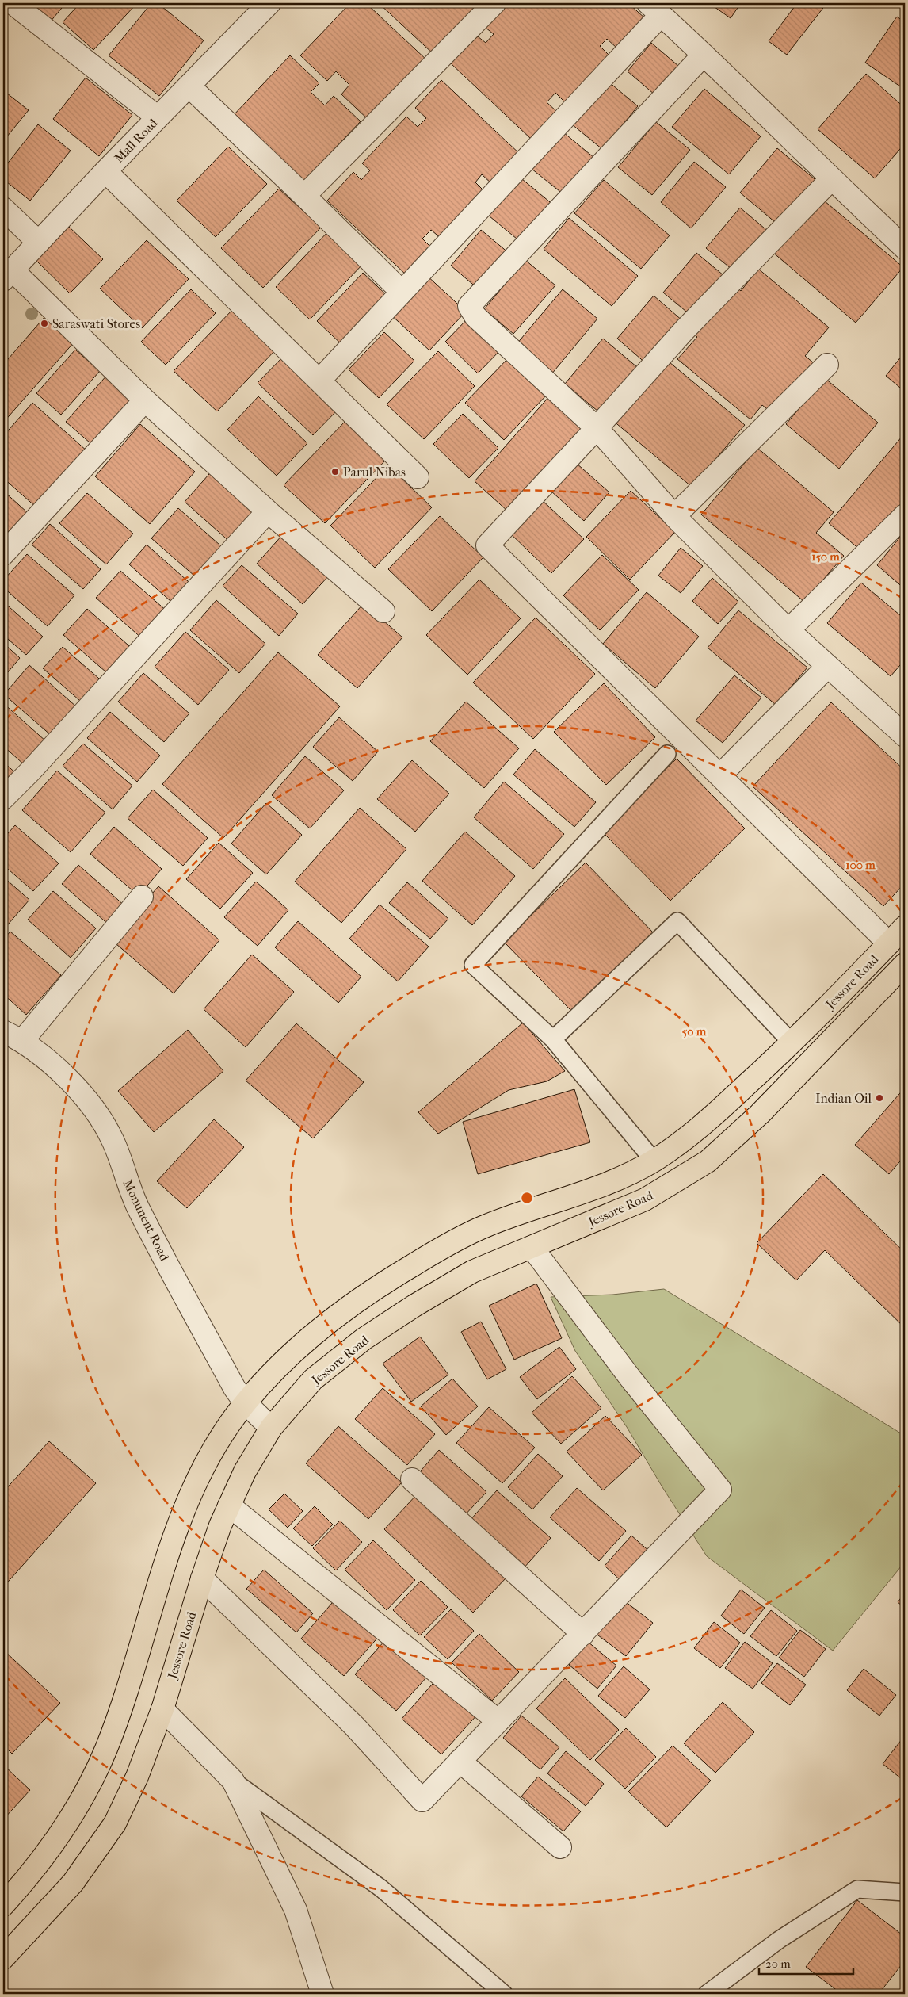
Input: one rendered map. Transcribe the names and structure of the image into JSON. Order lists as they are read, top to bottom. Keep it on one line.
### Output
{"streets":{"main road":["Jessore Road"],"street":["Mall Road","Monunent Road"]},"crossings":[["Jessore Road","Monunent Road"]],"places":["Saraswati Stores","Parul Nibas","Indian Oil"],"scale_bar":"20 m","rings":["150 m","100 m","50 m"]}
